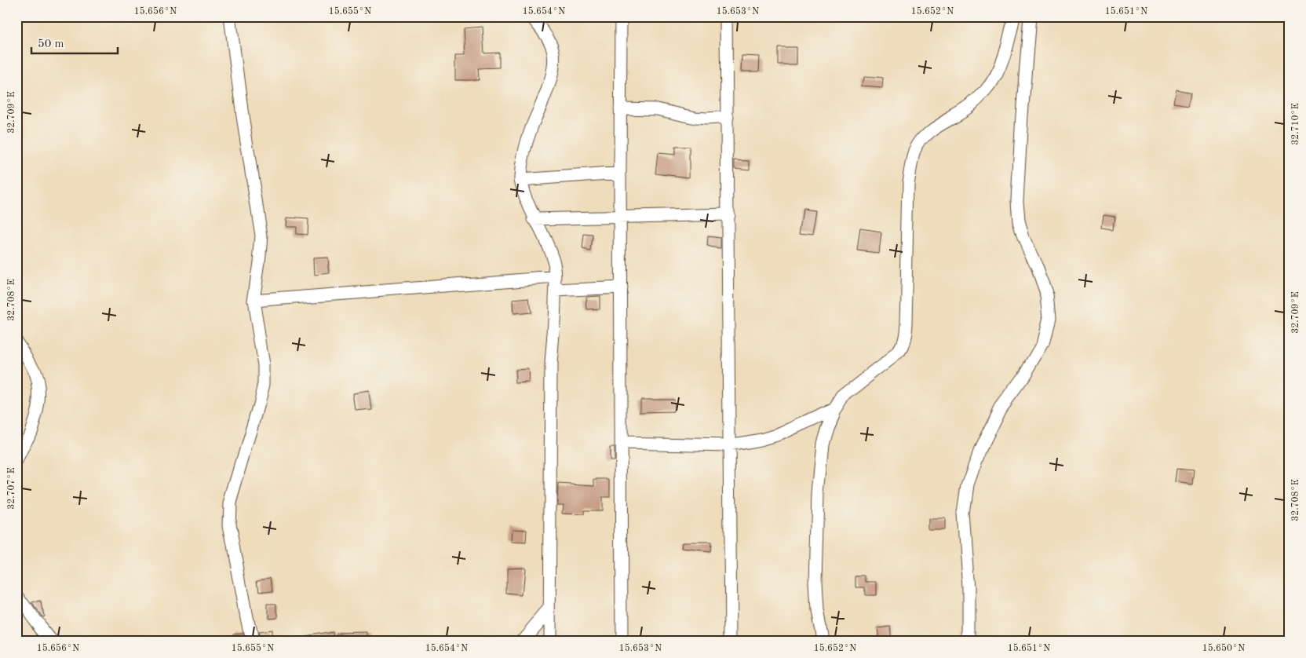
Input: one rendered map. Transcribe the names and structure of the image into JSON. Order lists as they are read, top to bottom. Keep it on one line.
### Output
{"scale_bar":"50 m","coordinates":["15.656°N","15.655°N","15.654°N","15.653°N","15.652°N","15.651°N","32.709°E","32.710°E","32.708°E","32.707°E","15.650°N"]}
